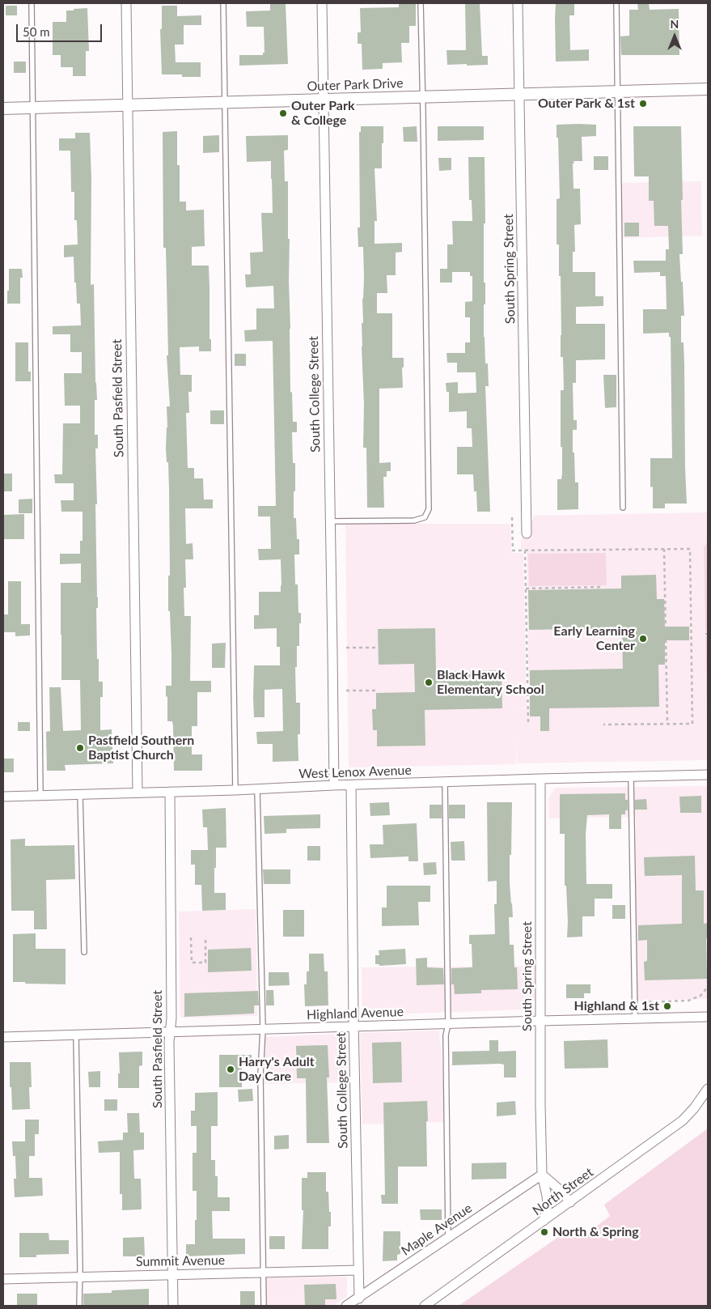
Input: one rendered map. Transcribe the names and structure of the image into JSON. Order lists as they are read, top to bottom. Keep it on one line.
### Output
{"streets":{"street":["Outer Park Drive","South Spring Street","South College Street","South Pasfield Street","West Lenox Avenue","Highland Avenue","North Street","Maple Avenue","Summit Avenue"]},"crossings":[["Outer Park Drive","South Spring Street"],["Outer Park Drive","South College Street"],["Outer Park Drive","South Pasfield Street"],["South Spring Street","West Lenox Avenue"],["South Spring Street","Highland Avenue"],["South Spring Street","North Street"],["South Spring Street","Maple Avenue"],["South College Street","West Lenox Avenue"],["South College Street","Highland Avenue"],["South College Street","Maple Avenue"],["South College Street","Summit Avenue"],["South Pasfield Street","West Lenox Avenue"],["South Pasfield Street","Highland Avenue"],["South Pasfield Street","Summit Avenue"]],"places":["Outer Park & 1st","Outer Park & College","Early Learning Center","Black Hawk Elementary School","Pastfield Southern Baptist Church","Highland & 1st","Harry's Adult Day Care","North & Spring"],"scale_bar":"50 m","north":"top"}
